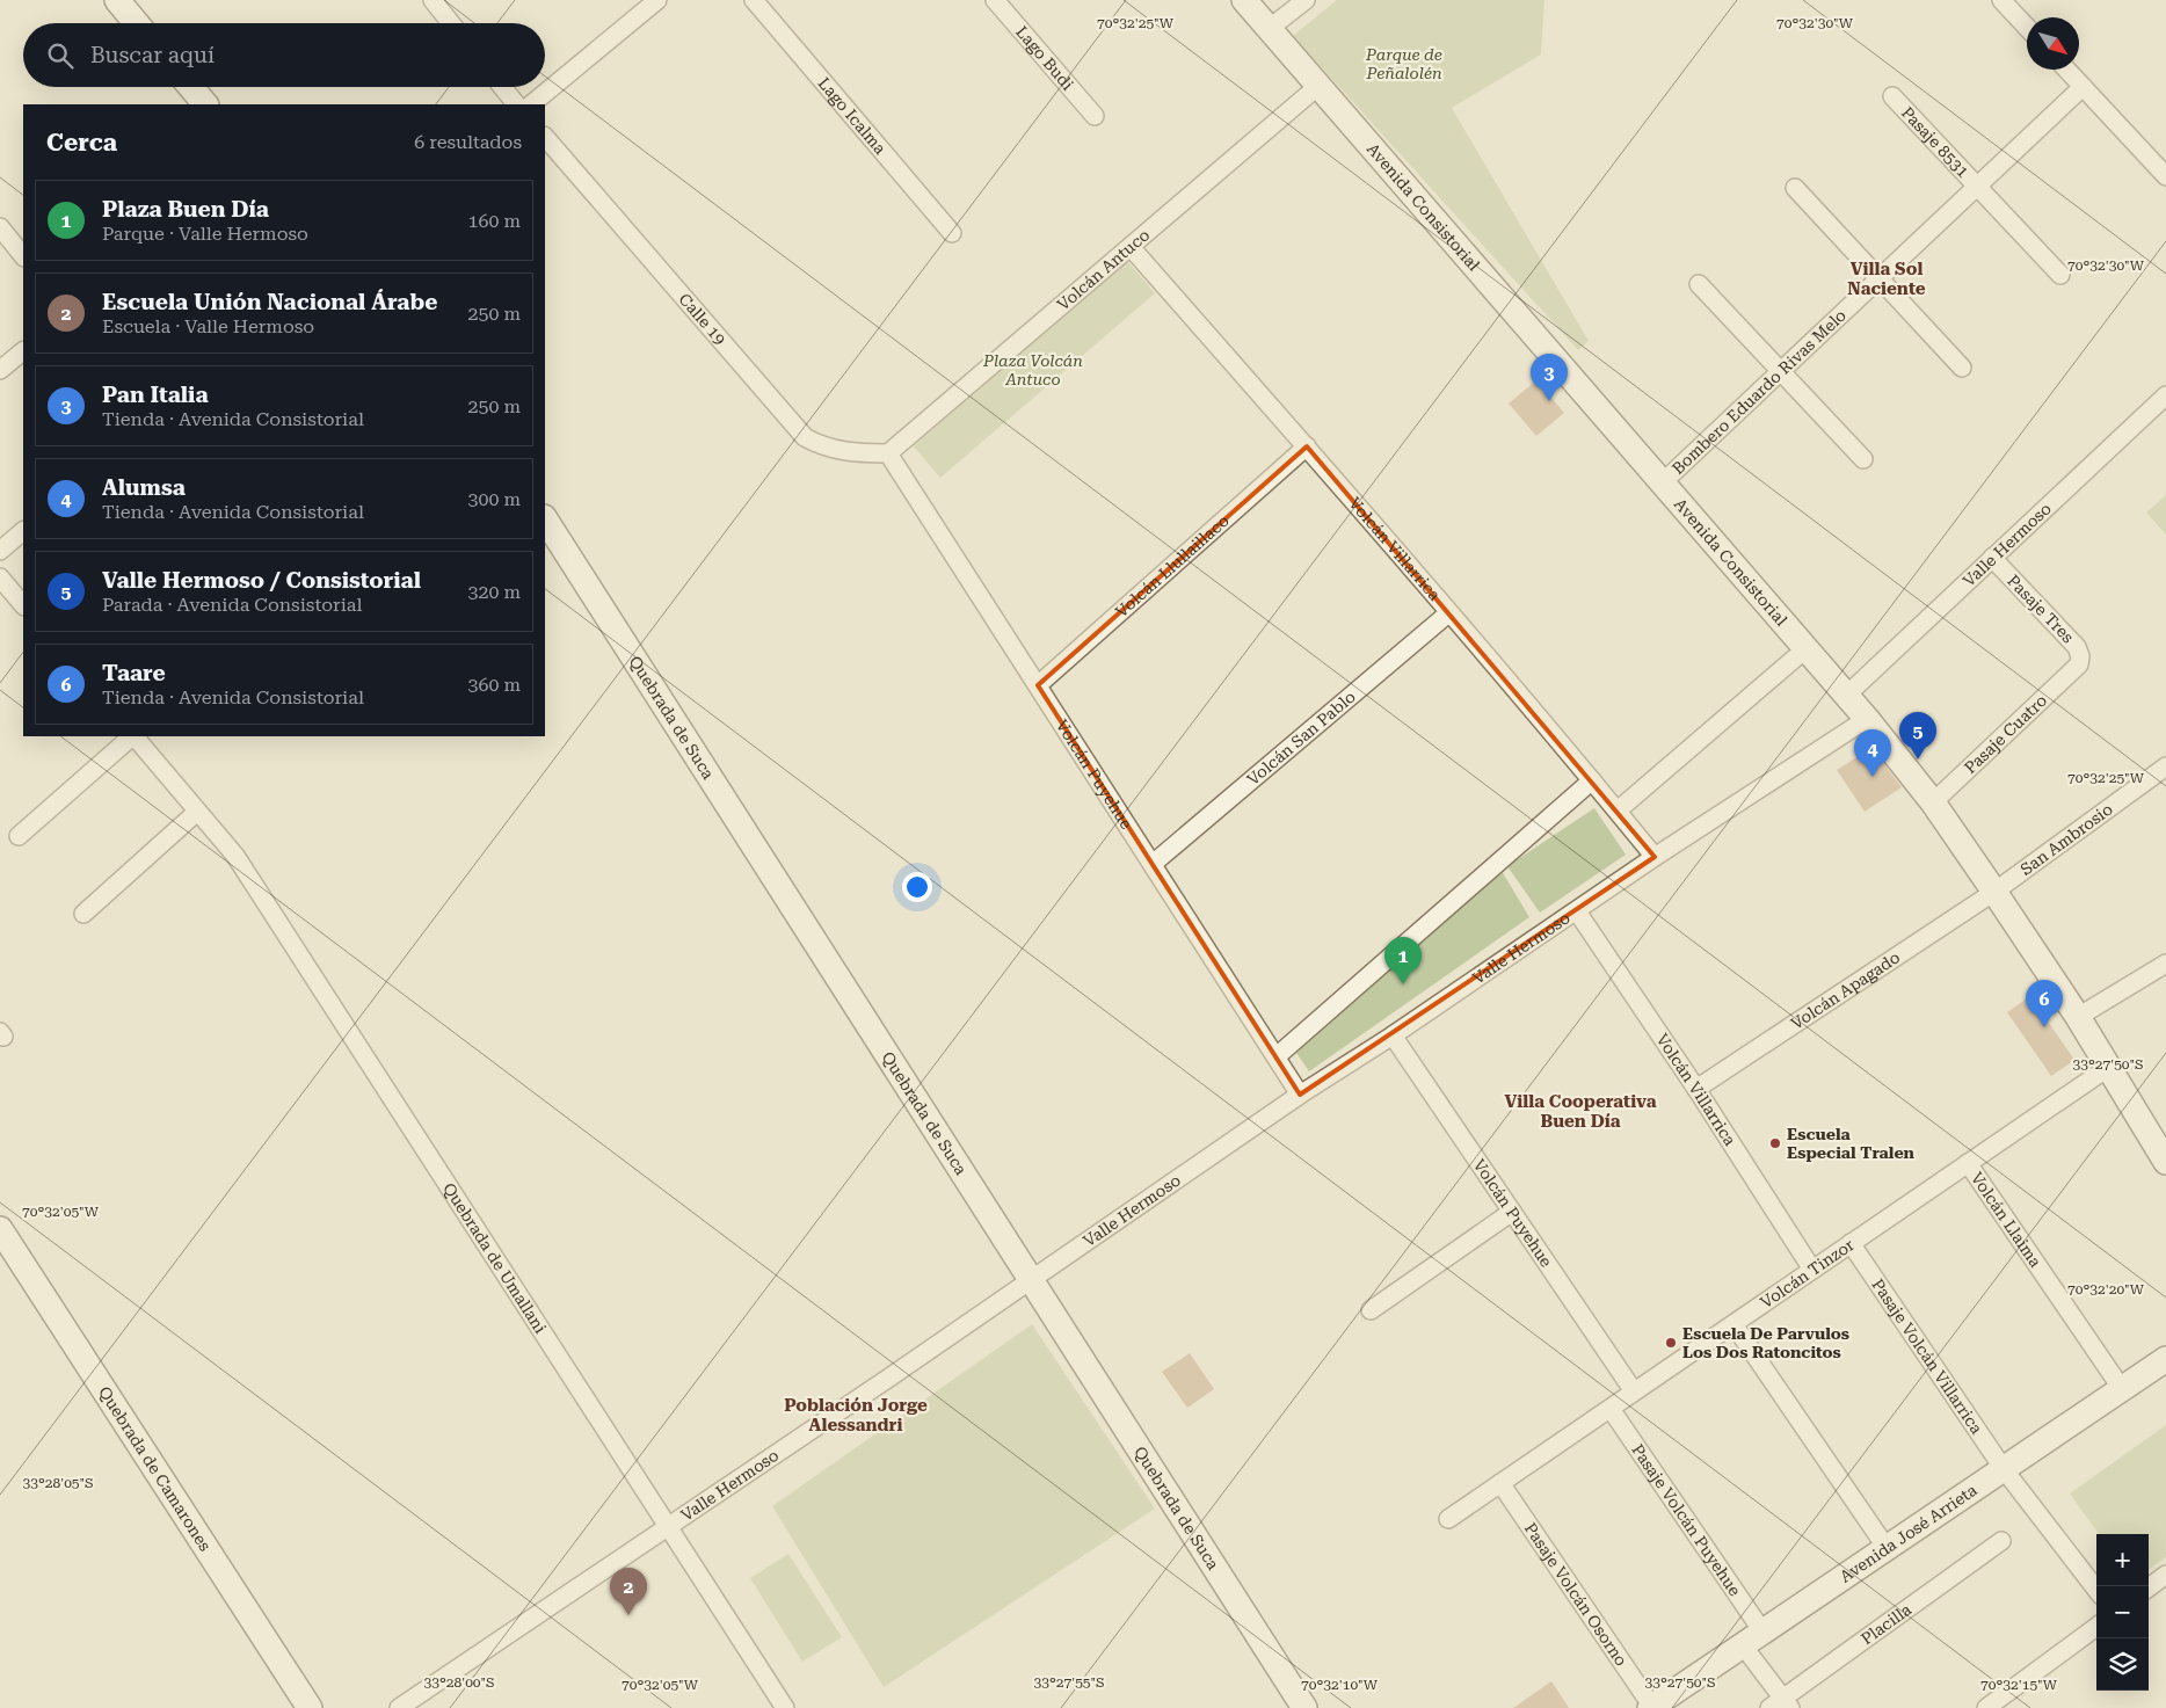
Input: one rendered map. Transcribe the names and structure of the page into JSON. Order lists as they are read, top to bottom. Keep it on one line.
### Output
{"streets":{"street":["Lago Budi","Lago Icalma","Pasaje 8531","Avenida Consistorial","Volcán Antuco","Calle 19","Bombero Eduardo Rivas Melo","Valle Hermoso","Volcán Villarrica","Volcán Llullaillaco","Pasaje Tres","Quebrada de Suca","Pasaje Cuatro","Volcán San Pablo","Volcán Puyehue","San Ambrosio","Volcán Apagado","Volcán Llaima","Quebrada de Umallani","Volcán Tinzor","Pasaje Volcán Villarrica","Quebrada de Camarones","Pasaje Volcán Puyehue","Avenida José Arrieta","Pasaje Volcán Osorno","Placilla"]},"crossings":[["Pasaje 8531","Bombero Eduardo Rivas Melo"],["Avenida Consistorial","Volcán Antuco"],["Avenida Consistorial","Bombero Eduardo Rivas Melo"],["Avenida Consistorial","Valle Hermoso"],["Avenida Consistorial","Pasaje Cuatro"],["Avenida Consistorial","San Ambrosio"],["Avenida Consistorial","Volcán Apagado"],["Avenida Consistorial","Volcán Tinzor"],["Volcán Antuco","Calle 19"],["Volcán Antuco","Volcán Villarrica"],["Volcán Antuco","Volcán Puyehue"],["Calle 19","Volcán Puyehue"],["Valle Hermoso","Volcán Villarrica"],["Valle Hermoso","Pasaje Tres"],["Valle Hermoso","Quebrada de Suca"],["Valle Hermoso","Volcán Puyehue"],["Valle Hermoso","Quebrada de Umallani"],["Volcán Villarrica","Volcán Llullaillaco"],["Volcán Villarrica","Volcán San Pablo"],["Volcán Villarrica","Volcán Apagado"],["Volcán Villarrica","Volcán Tinzor"],["Volcán Llullaillaco","Volcán Puyehue"],["Pasaje Tres","Pasaje Cuatro"],["Volcán San Pablo","Volcán Puyehue"],["Volcán Puyehue","Volcán Tinzor"],["San Ambrosio","Volcán Apagado"],["Volcán Llaima","Volcán Tinzor"],["Volcán Llaima","Avenida José Arrieta"],["Volcán Tinzor","Pasaje Volcán Villarrica"],["Volcán Tinzor","Pasaje Volcán Puyehue"],["Volcán Tinzor","Pasaje Volcán Osorno"],["Pasaje Volcán Villarrica","Avenida José Arrieta"],["Pasaje Volcán Puyehue","Avenida José Arrieta"],["Avenida José Arrieta","Pasaje Volcán Osorno"]],"districts":["Villa Sol Naciente","Villa Cooperativa Buen Día","Población Jorge Alessandri"],"parks":["Parque de Peñalolén","Plaza Volcán Antuco"],"places":["Escuela Especial Tralen","Escuela De Parvulos Los Dos Ratoncitos"],"north":"bottom right","page":{"search":"Buscar aquí","heading":["Cerca","6 resultados"],"list":[{"mark":"1","name":"Plaza Buen Día","note":"Parque · Valle Hermoso","value":"160 m"},{"mark":"2","name":"Escuela Unión Nacional Árabe","note":"Escuela · Valle Hermoso","value":"250 m"},{"mark":"3","name":"Pan Italia","note":"Tienda · Avenida Consistorial","value":"250 m"},{"mark":"4","name":"Alumsa","note":"Tienda · Avenida Consistorial","value":"300 m"},{"mark":"5","name":"Valle Hermoso / Consistorial","note":"Parada · Avenida Consistorial","value":"320 m"},{"mark":"6","name":"Taare","note":"Tienda · Avenida Consistorial","value":"360 m"}],"pins":["3","5","4","1","6","2"],"map_buttons":["+","−"]},"coordinates":["70°32'25\"W","70°32'30\"W","33°27'50\"S","70°32'05\"W","70°32'20\"W","33°28'05\"S","33°28'00\"S","33°27'55\"S","70°32'10\"W","70°32'15\"W"]}
